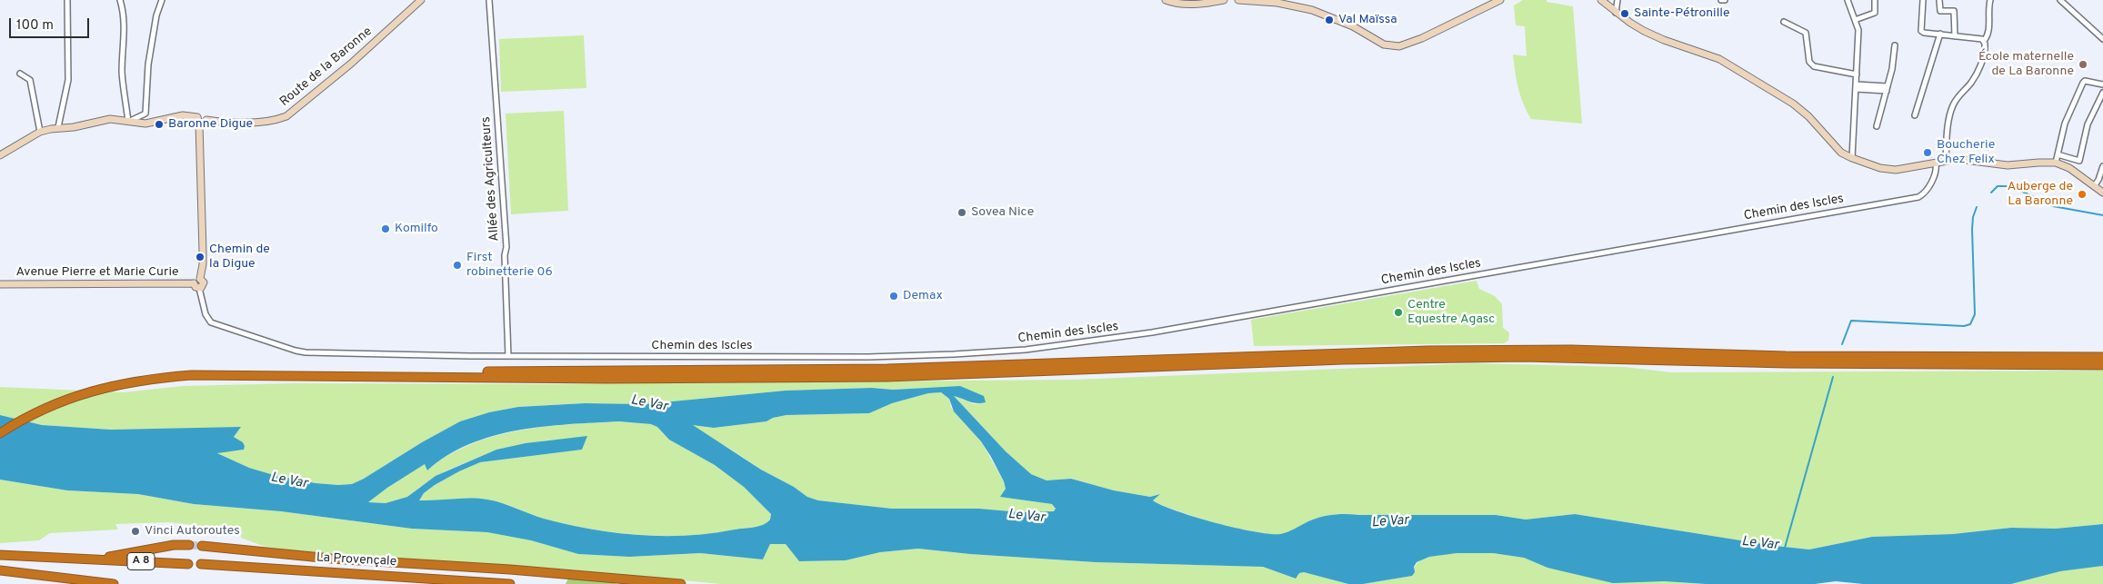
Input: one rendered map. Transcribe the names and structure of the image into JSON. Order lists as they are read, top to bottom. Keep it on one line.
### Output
{"streets":{"highway":["La Provençale","A 8"],"main road":["Route de la Baronne","Avenue Pierre et Marie Curie"],"street":["Allée des Agriculteurs","Chemin des Iscles"]},"crossings":[["Allée des Agriculteurs","Chemin des Iscles"],["Chemin des Iscles","Avenue Pierre et Marie Curie"]],"water":["Le Var"],"places":["Sainte-Pétronille","Val Maïssa","École maternelle de La Baronne","Baronne Digue","Boucherie Chez Felix","Auberge de La Baronne","Sovea Nice","Komilfo","Chemin de la Digue","First robinetterie 06","Demax","Centre Equestre Agasc","Vinci Autoroutes"],"scale_bar":"100 m"}
